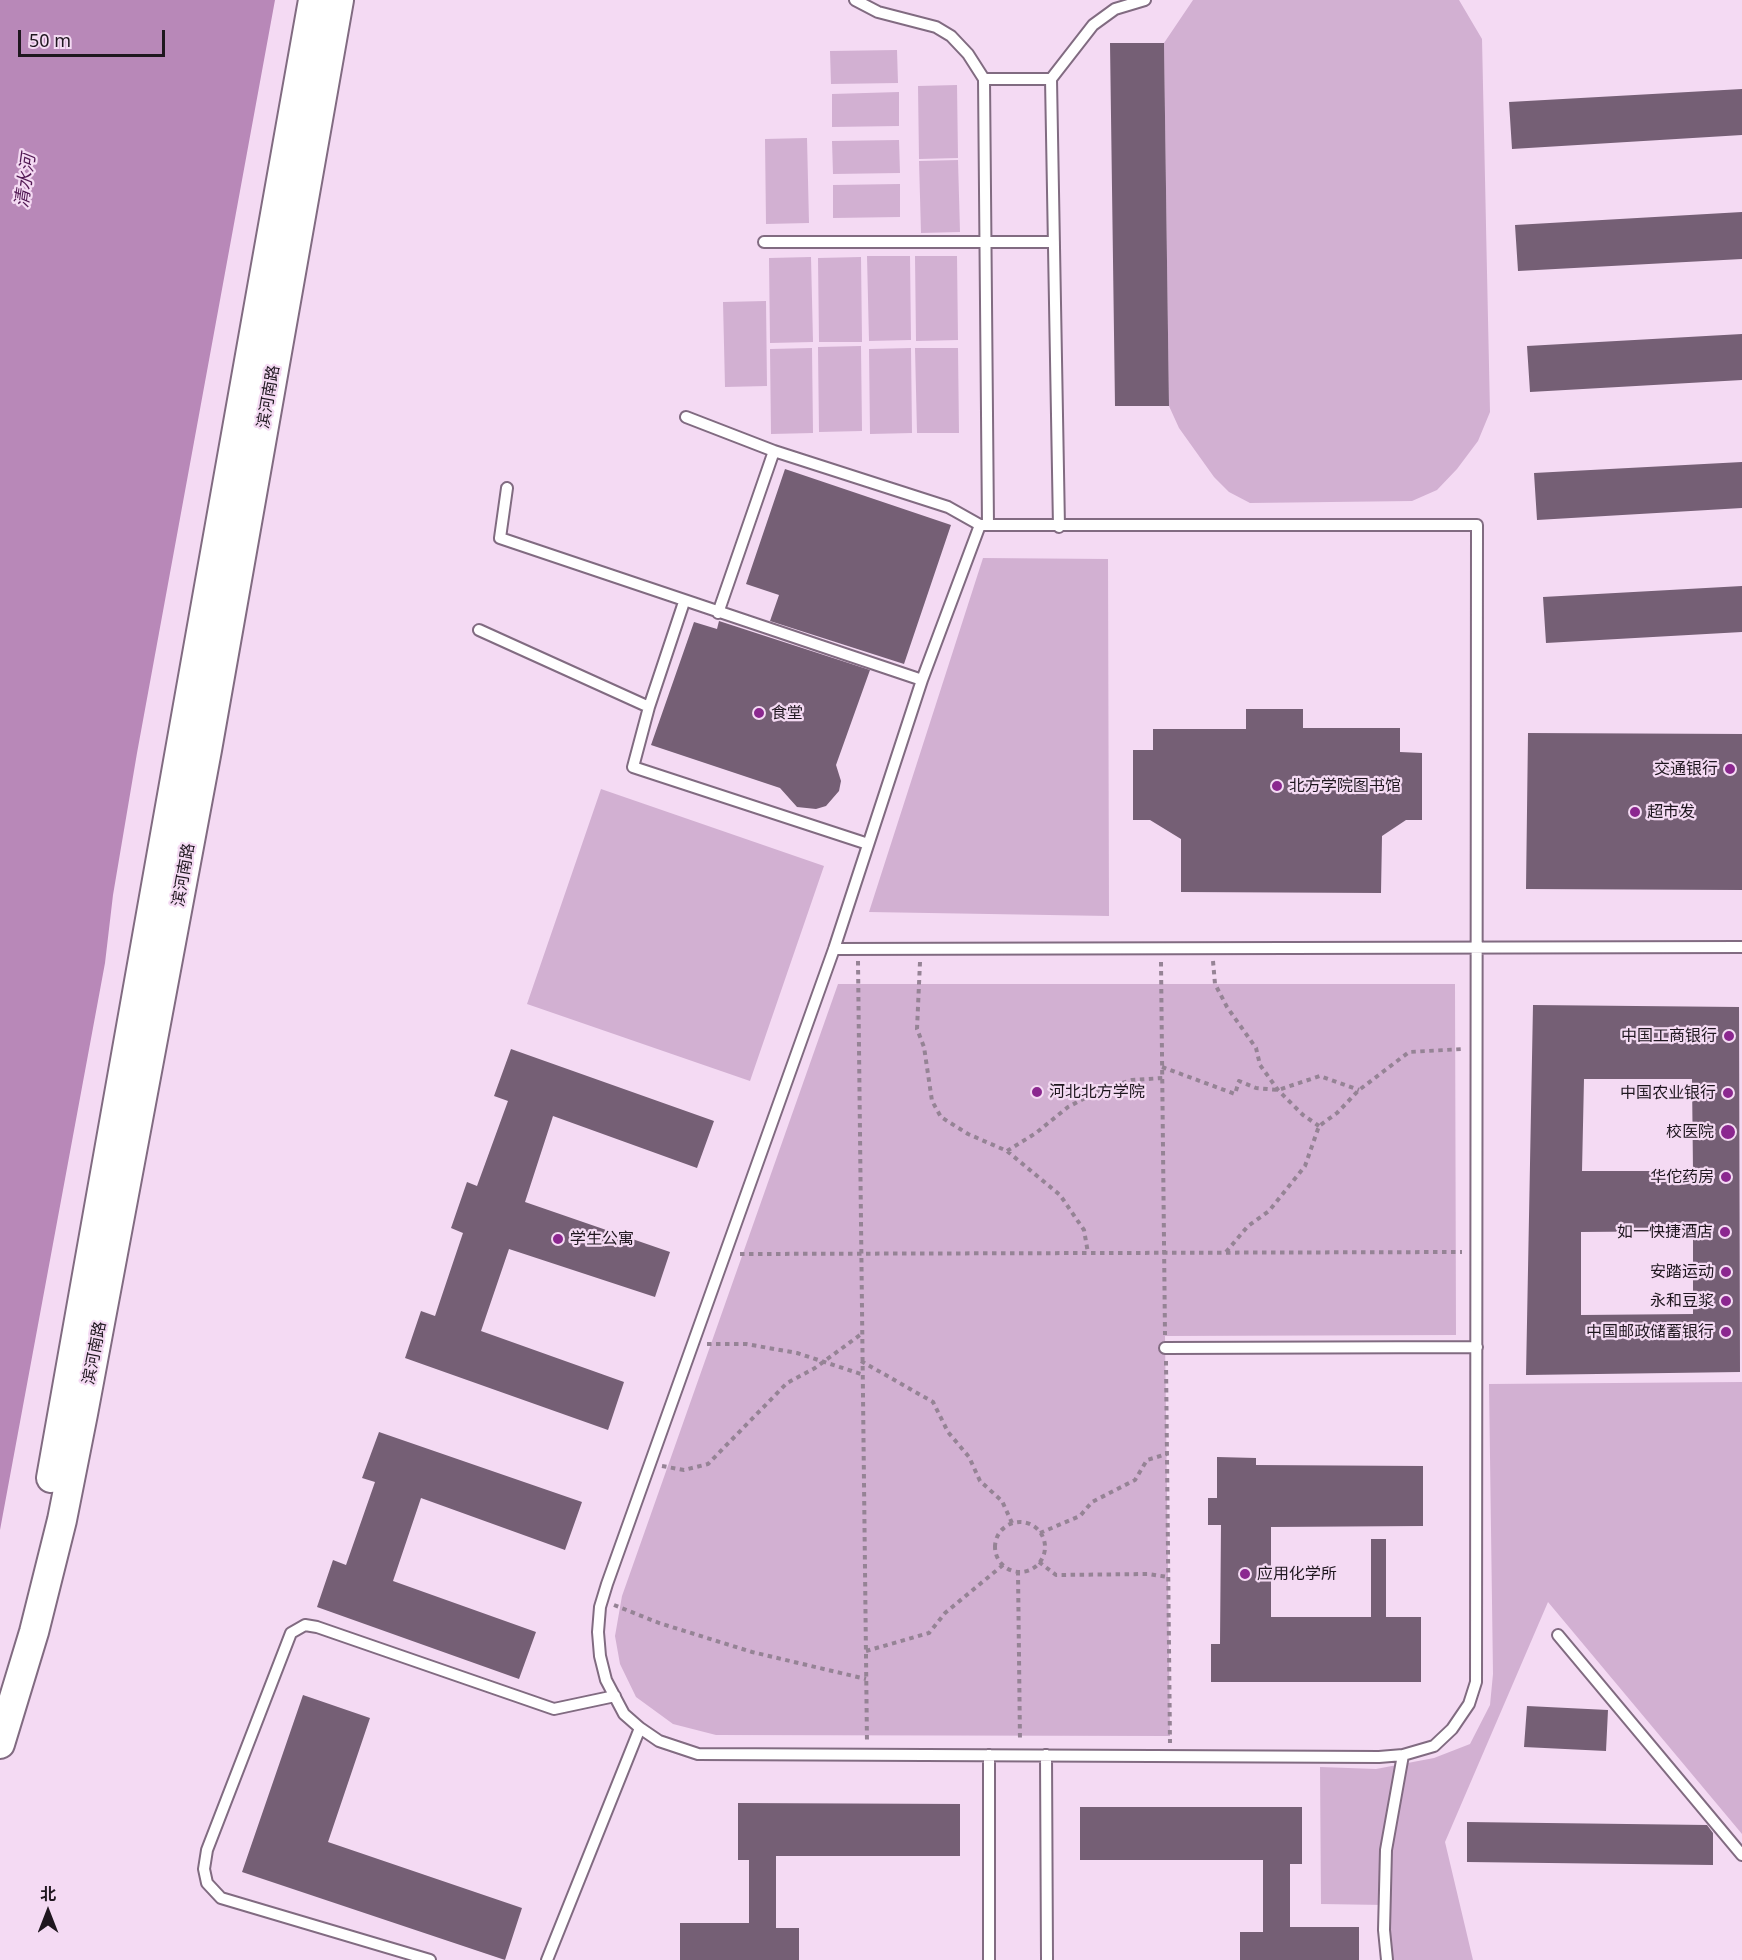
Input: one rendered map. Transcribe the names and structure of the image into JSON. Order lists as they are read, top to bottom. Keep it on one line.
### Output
{"streets":{"main road":["滨河南路"]},"water":["清水河"],"places":["食堂","交通银行","北方学院图书馆","超市发","中国工商银行","河北北方学院","中国农业银行","校医院","华佗药房","如一快捷酒店","学生公寓","安踏运动","永和豆浆","中国邮政储蓄银行","应用化学所"],"scale_bar":"50 m","north":"top"}
